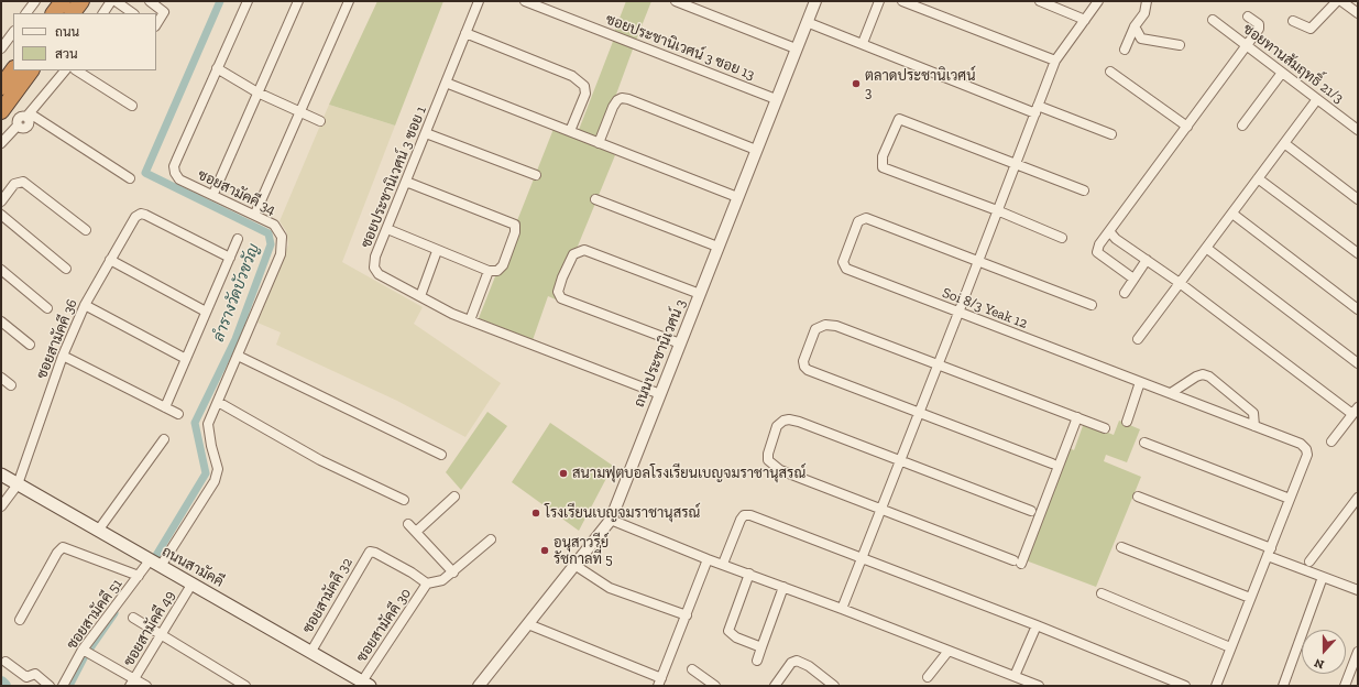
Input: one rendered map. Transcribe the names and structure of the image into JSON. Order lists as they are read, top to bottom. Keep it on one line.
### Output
{"streets":{"main road":["ถนนสามัคคี"],"street":["ซอยประชานิเวศน์ 3 ซอย 13","ซอยทานสัมฤทธิ์ 21/3","ซอยประชานิเวศน์ 3 ซอย 1","ซอยสามัคคี 34","Soi 8/3 Yeak 12","ซอยสามัคคี 36","ถนนประชานิเวศน์ 3","ซอยสามัคคี 32","ซอยสามัคคี 51","ซอยสามัคคี 30","ซอยสามัคคี 49"]},"crossings":[["ซอยประชานิเวศน์ 3 ซอย 13","ถนนประชานิเวศน์ 3"],["ซอยประชานิเวศน์ 3 ซอย 1","ถนนประชานิเวศน์ 3"],["ซอยสามัคคี 34","ถนนสามัคคี"],["ซอยสามัคคี 36","ถนนสามัคคี"],["ถนนสามัคคี","ซอยสามัคคี 32"],["ถนนสามัคคี","ซอยสามัคคี 51"],["ถนนสามัคคี","ซอยสามัคคี 30"],["ถนนสามัคคี","ซอยสามัคคี 49"],["ซอยสามัคคี 32","ซอยสามัคคี 30"]],"water":["ลำรางวัดบัวขวัญ"],"places":["ตลาดประชานิเวศน์ 3","สนามฟุตบอลโรงเรียนเบญจมราชานุสรณ์","โรงเรียนเบญจมราชานุสรณ์","อนุสาวรีย์ รัชกาลที่ 5"],"legend":["ถนน","สวน"],"north":"bottom"}
